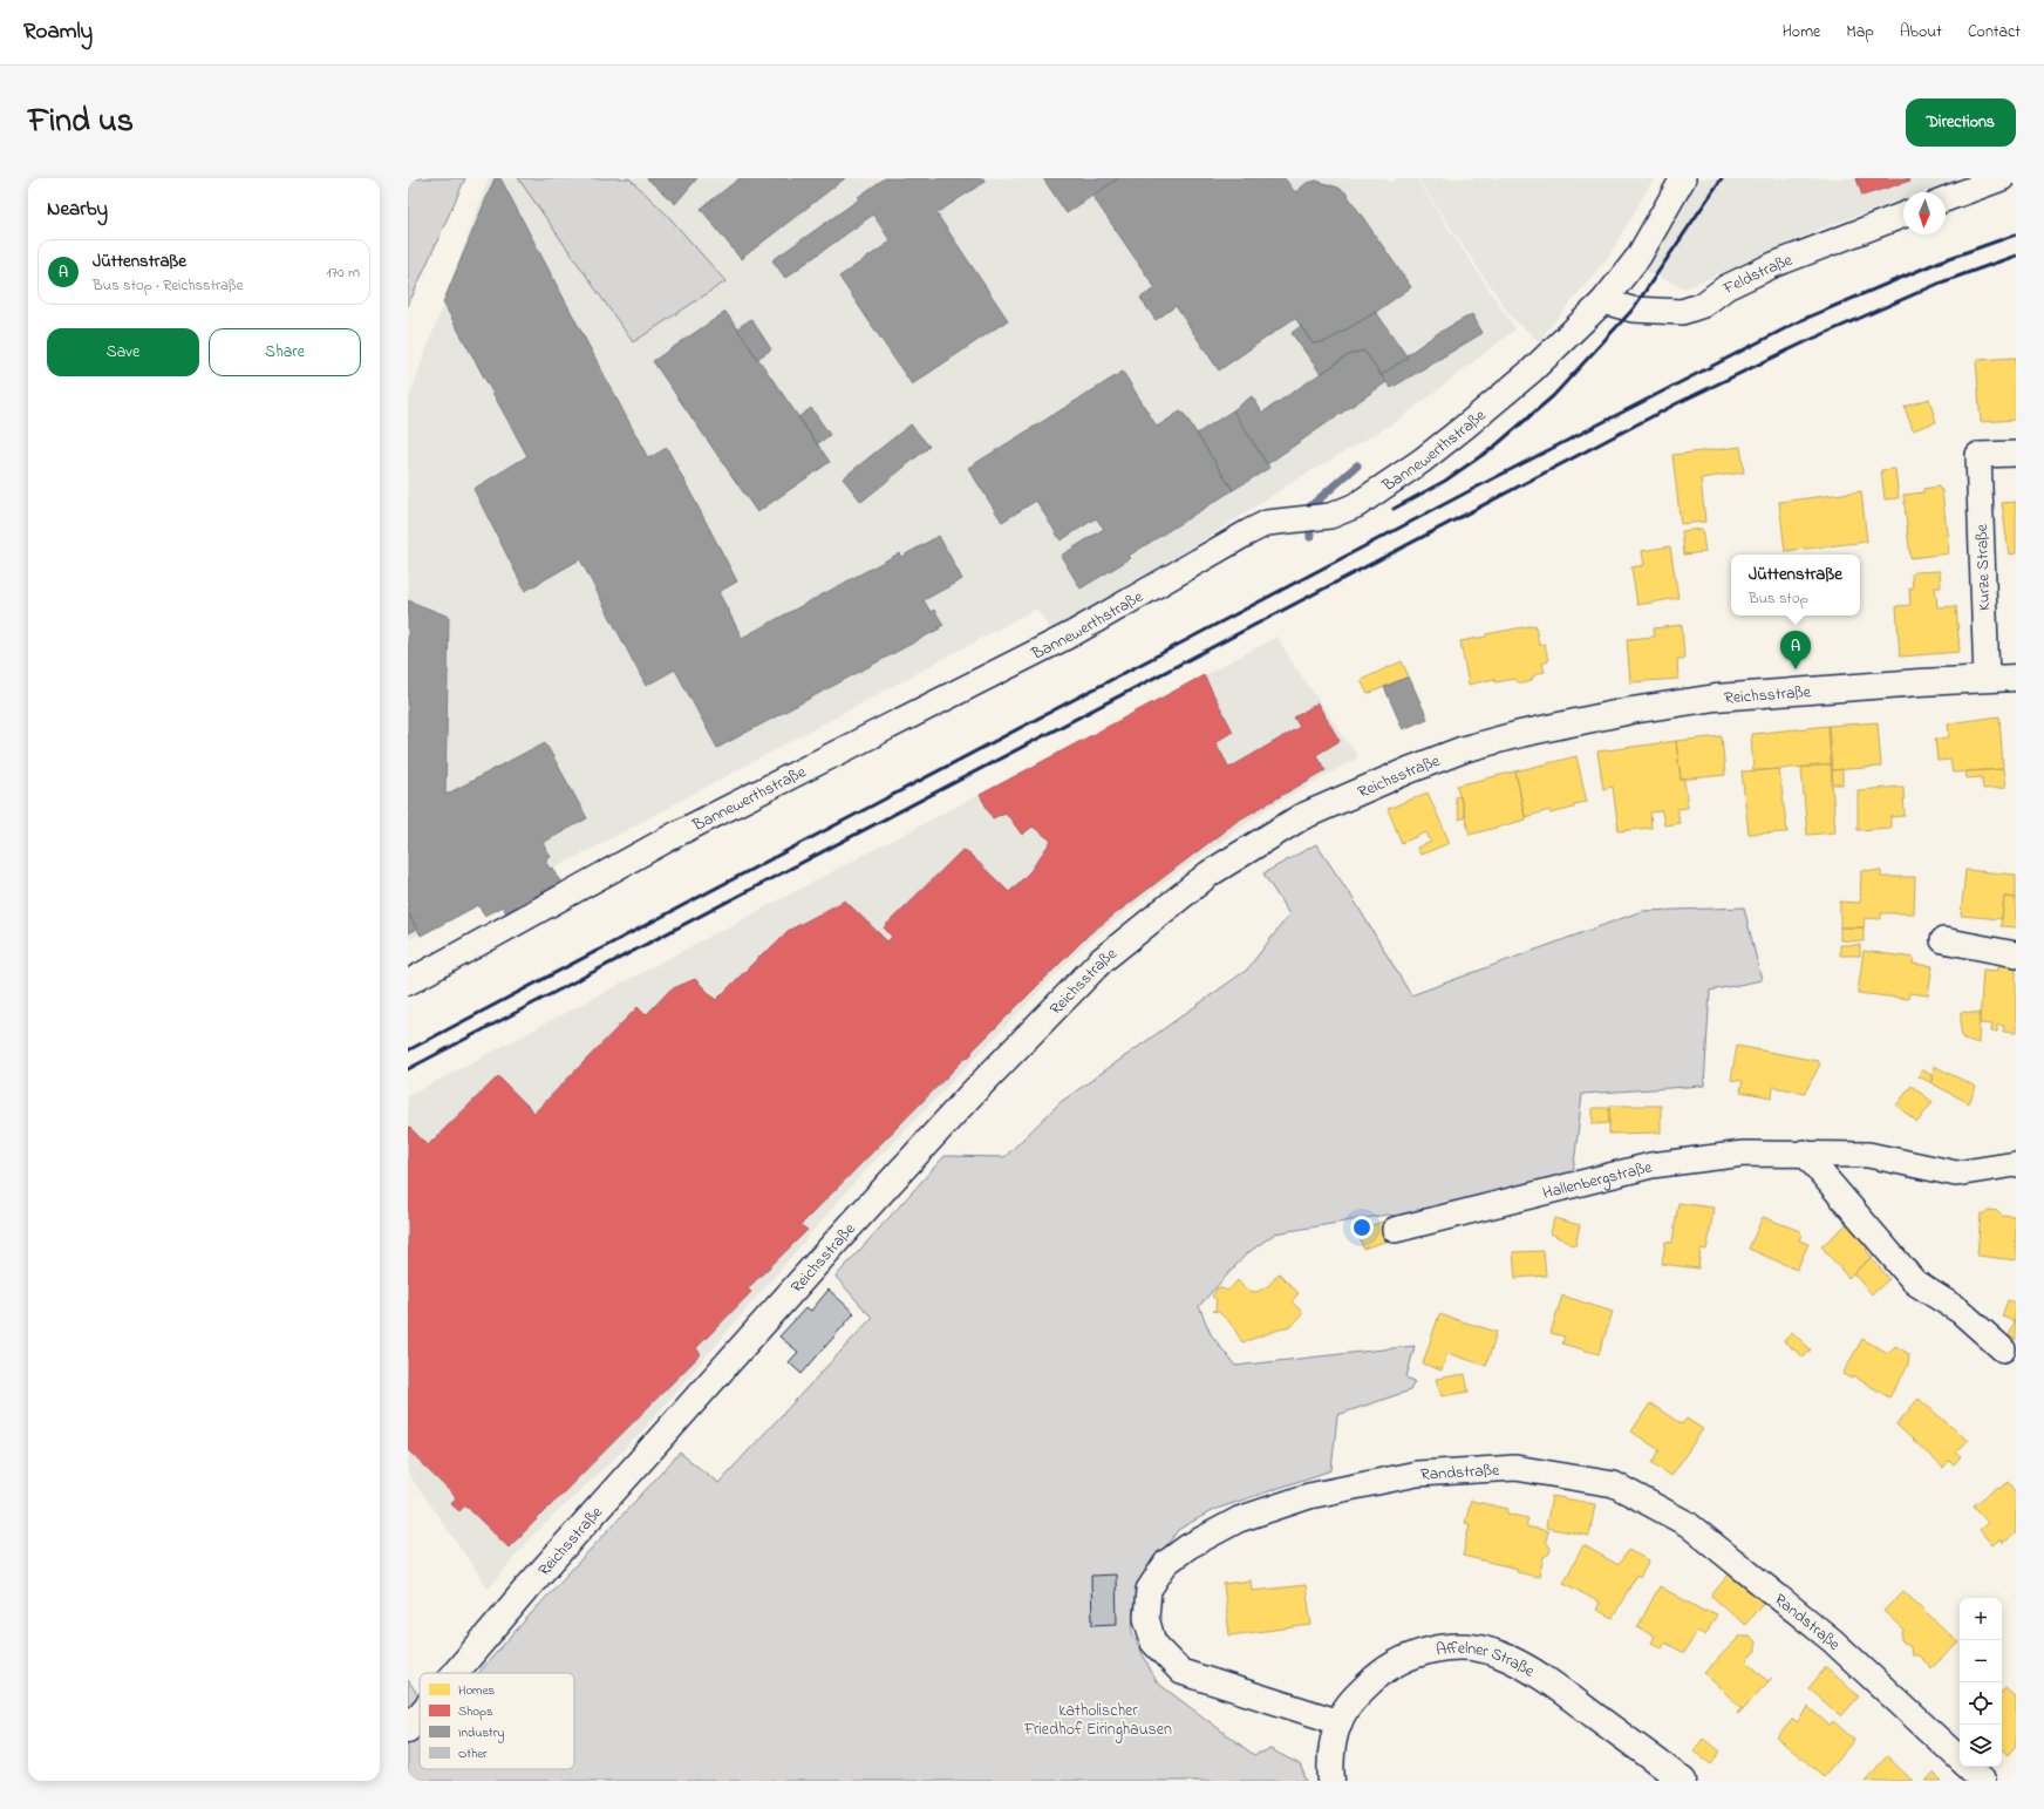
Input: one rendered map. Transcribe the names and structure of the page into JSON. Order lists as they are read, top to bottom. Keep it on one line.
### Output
{"streets":{"main road":["Reichsstraße","Affelner Straße"],"street":["Feldstraße","Bannewerthstraße","Kurze Straße","Hallenbergstraße","Randstraße"]},"crossings":[["Feldstraße","Bannewerthstraße"],["Kurze Straße","Reichsstraße"],["Randstraße","Affelner Straße"]],"parks":["katholischer Friedhof Eiringhausen"],"legend":["Homes","Shops","Industry","Other"],"north":"bottom","page":{"header":"Roamly","nav":["Home","Map","About","Contact"],"title":"Find us","buttons":["Directions",["Save","Share"]],"heading":"Nearby","list":[{"mark":"A","name":"Jüttenstraße","note":"Bus stop · Reichsstraße","value":"170 m"}],"popup":["Jüttenstraße","Bus stop"],"pins":"A","map_buttons":["+","−"]}}
